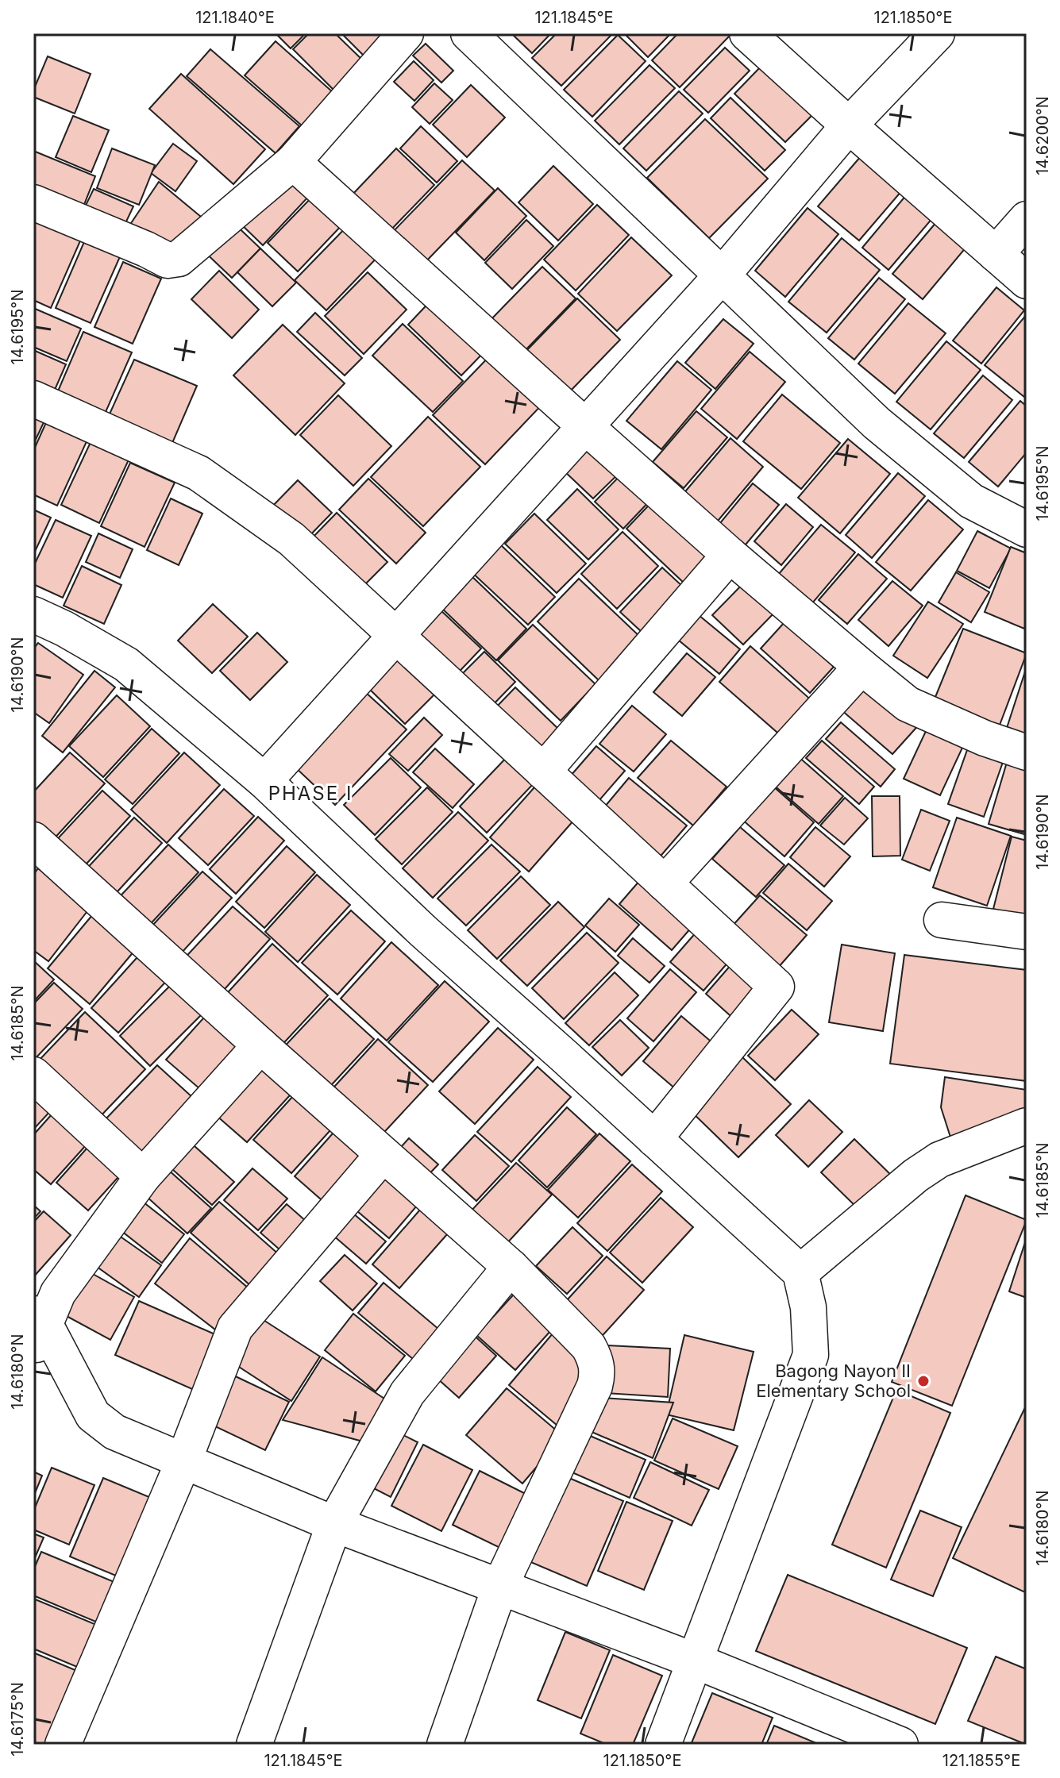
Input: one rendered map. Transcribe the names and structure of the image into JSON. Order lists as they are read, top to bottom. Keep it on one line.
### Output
{"districts":["PHASE I"],"places":["Bagong Nayon II Elementary School"],"coordinates":["121.1840°E","121.1845°E","121.1850°E","14.6200°N","14.6195°N","14.6190°N","14.6185°N","14.6180°N","14.6175°N","121.1855°E"]}
